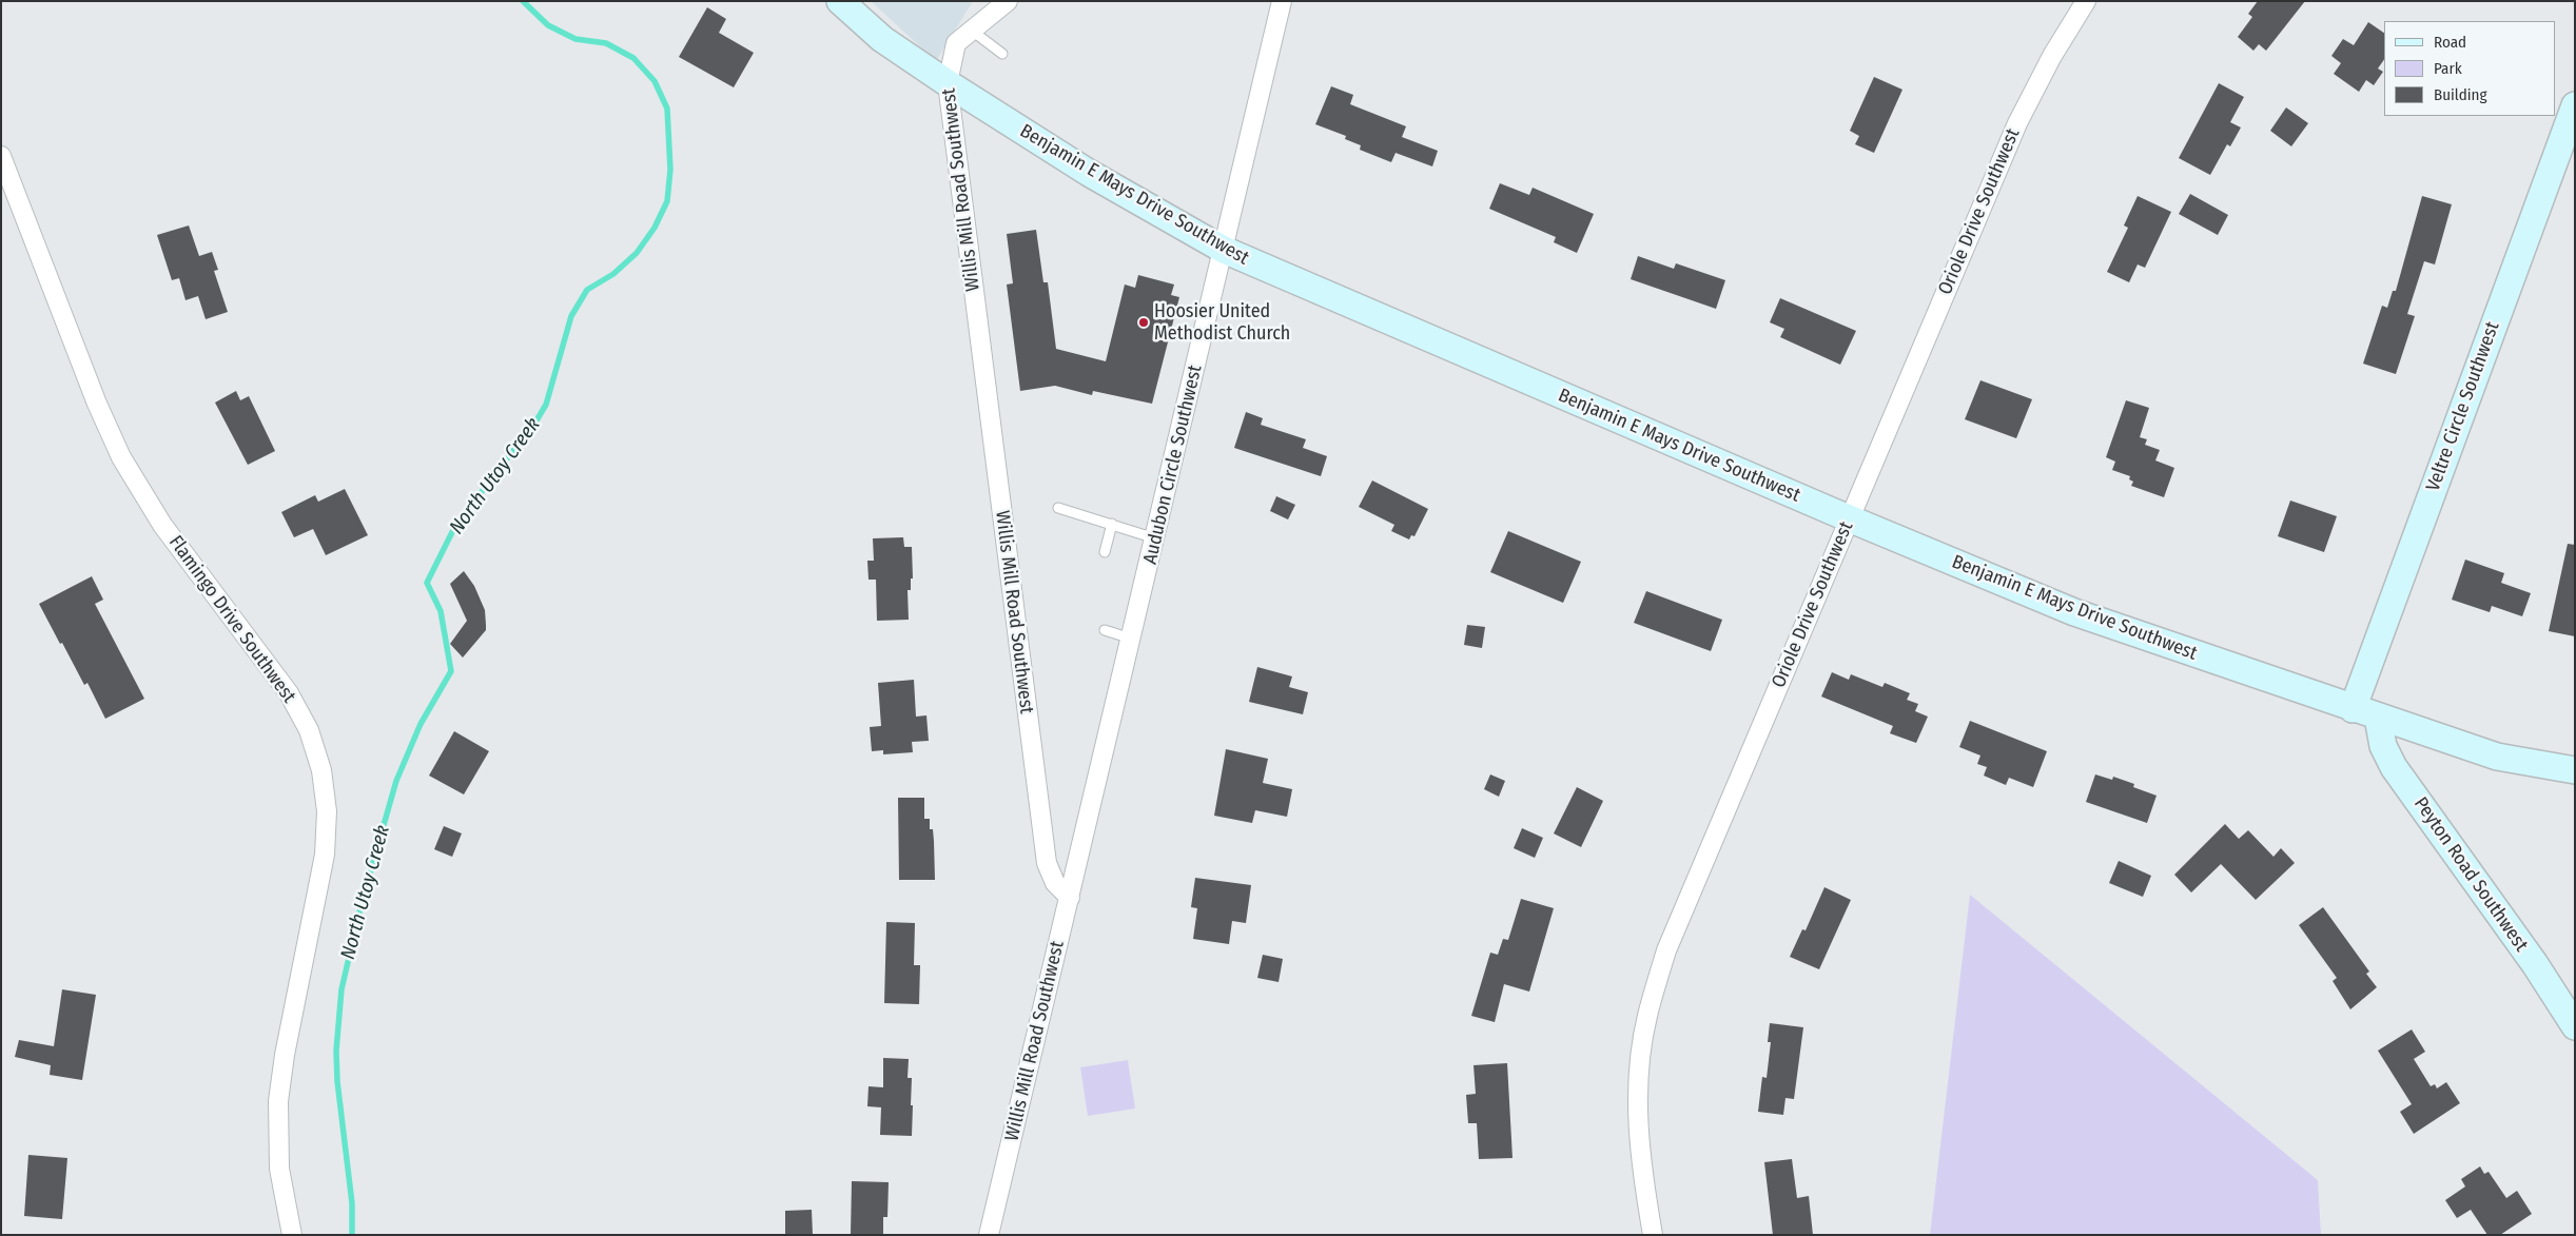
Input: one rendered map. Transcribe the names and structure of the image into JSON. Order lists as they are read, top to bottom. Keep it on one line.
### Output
{"streets":{"street":["Willis Mill Road Southwest","Benjamin E Mays Drive Southwest","Oriole Drive Southwest","Veltre Circle Southwest","Audubon Circle Southwest","Flamingo Drive Southwest","Peyton Road Southwest"]},"crossings":[["Willis Mill Road Southwest","Benjamin E Mays Drive Southwest"],["Willis Mill Road Southwest","Audubon Circle Southwest"],["Benjamin E Mays Drive Southwest","Oriole Drive Southwest"],["Benjamin E Mays Drive Southwest","Veltre Circle Southwest"],["Benjamin E Mays Drive Southwest","Audubon Circle Southwest"],["Benjamin E Mays Drive Southwest","Peyton Road Southwest"]],"water":["North Utoy Creek"],"places":["Hoosier United Methodist Church"],"legend":["Road","Park","Building"]}
